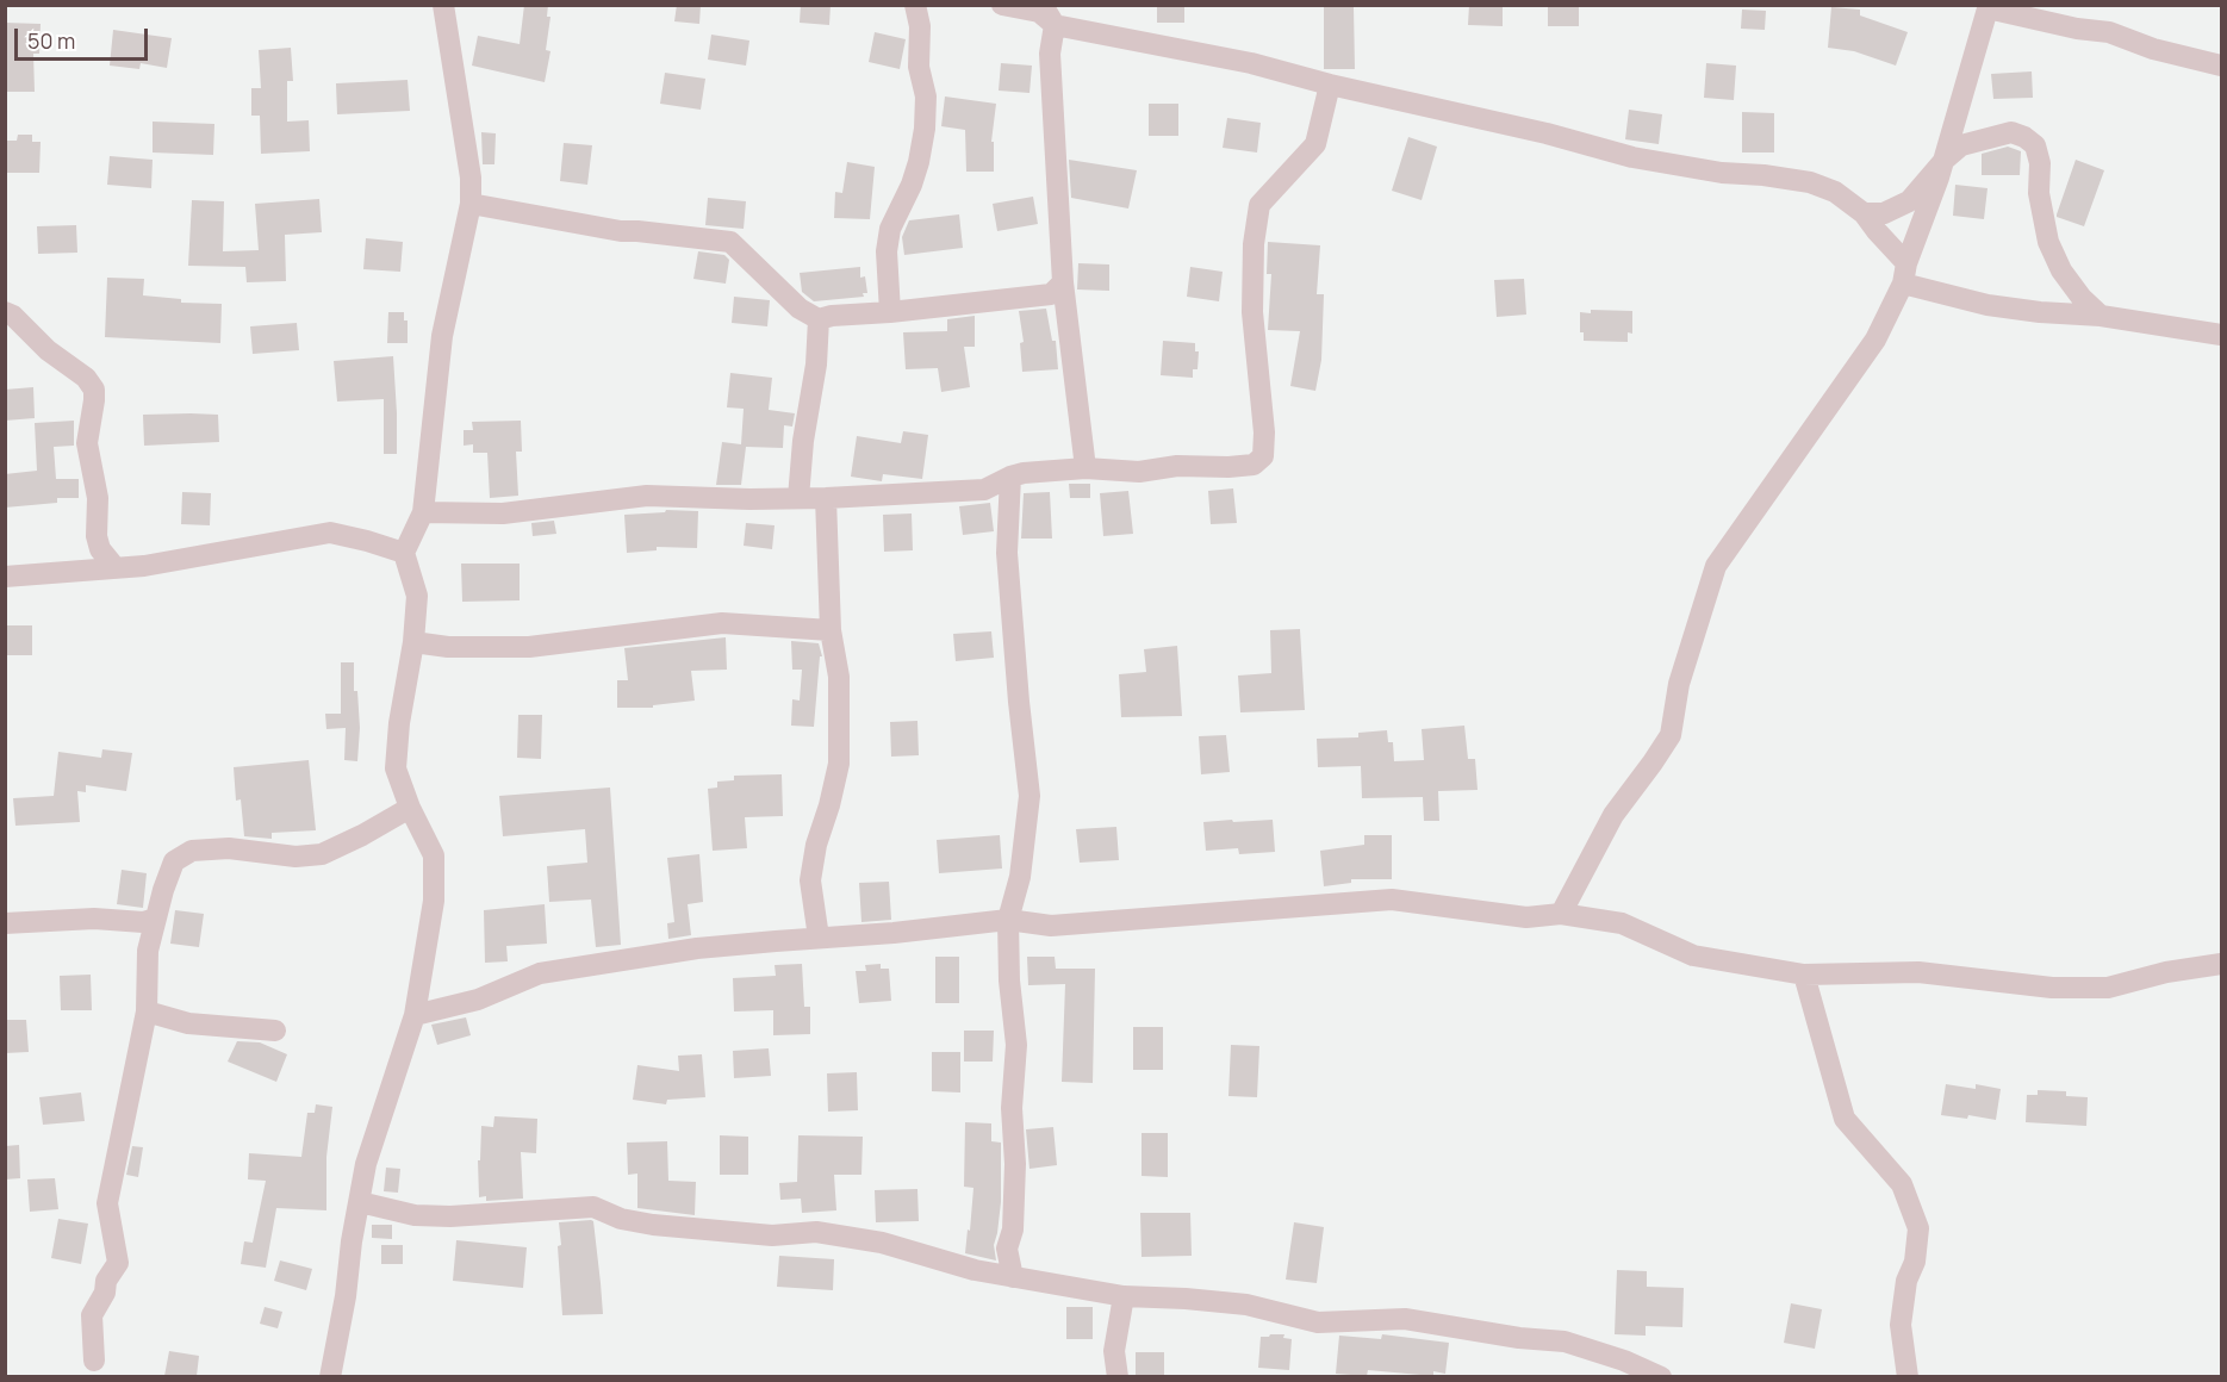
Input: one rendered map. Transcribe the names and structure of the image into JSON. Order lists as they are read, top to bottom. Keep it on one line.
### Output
{"scale_bar":"50 m"}
